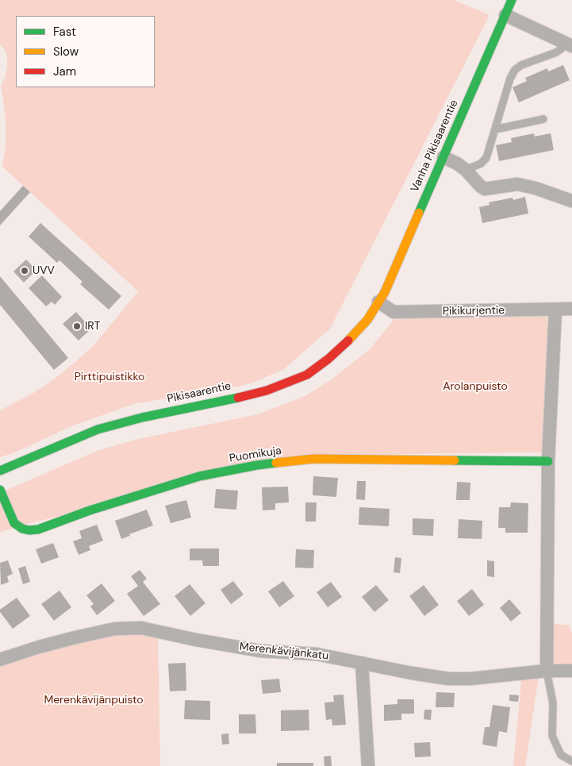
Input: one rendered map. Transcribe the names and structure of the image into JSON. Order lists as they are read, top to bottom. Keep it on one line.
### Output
{"streets":{"street":["Vanha Pikisaarentie","Pikikurjentie","Pikisaarentie","Puomikuja","Merenkävijänkatu"]},"crossings":[["Vanha Pikisaarentie","Pikikurjentie"],["Vanha Pikisaarentie","Pikisaarentie"],["Pikikurjentie","Pikisaarentie"]],"parks":["Pirttipuistikko","Arolanpuisto","Merenkävijänpuisto"],"places":["UVV","IRT"],"legend":["Fast","Slow","Jam"]}
